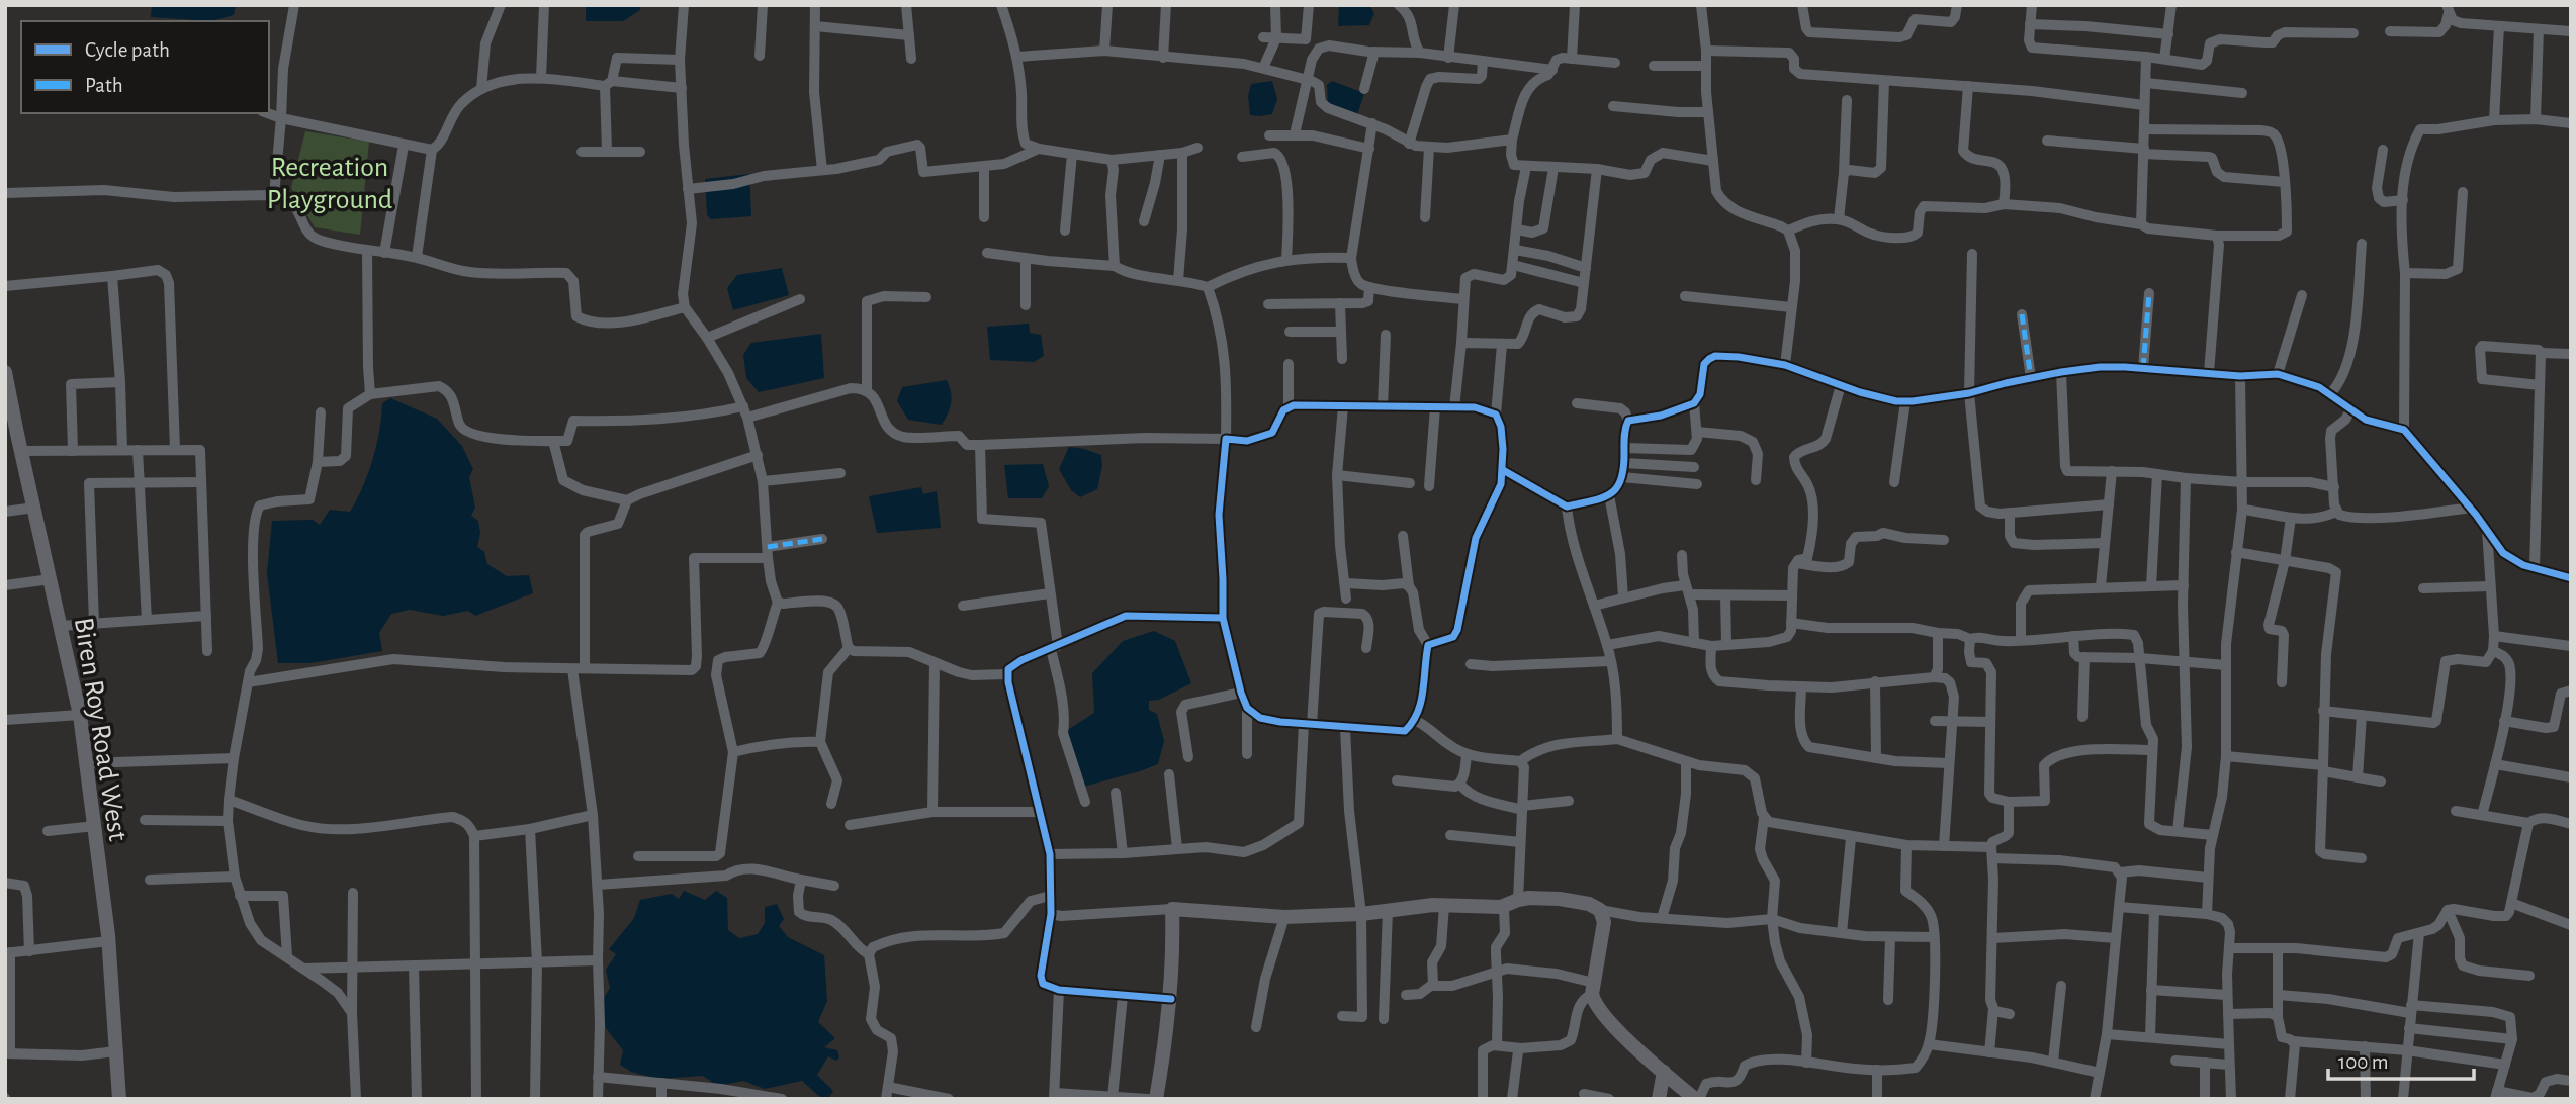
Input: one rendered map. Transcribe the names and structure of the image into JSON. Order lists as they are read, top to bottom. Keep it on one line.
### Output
{"streets":{"street":["Biren Roy Road West"]},"parks":["Recreation Playground"],"legend":["Cycle path","Path"],"scale_bar":"100 m"}
